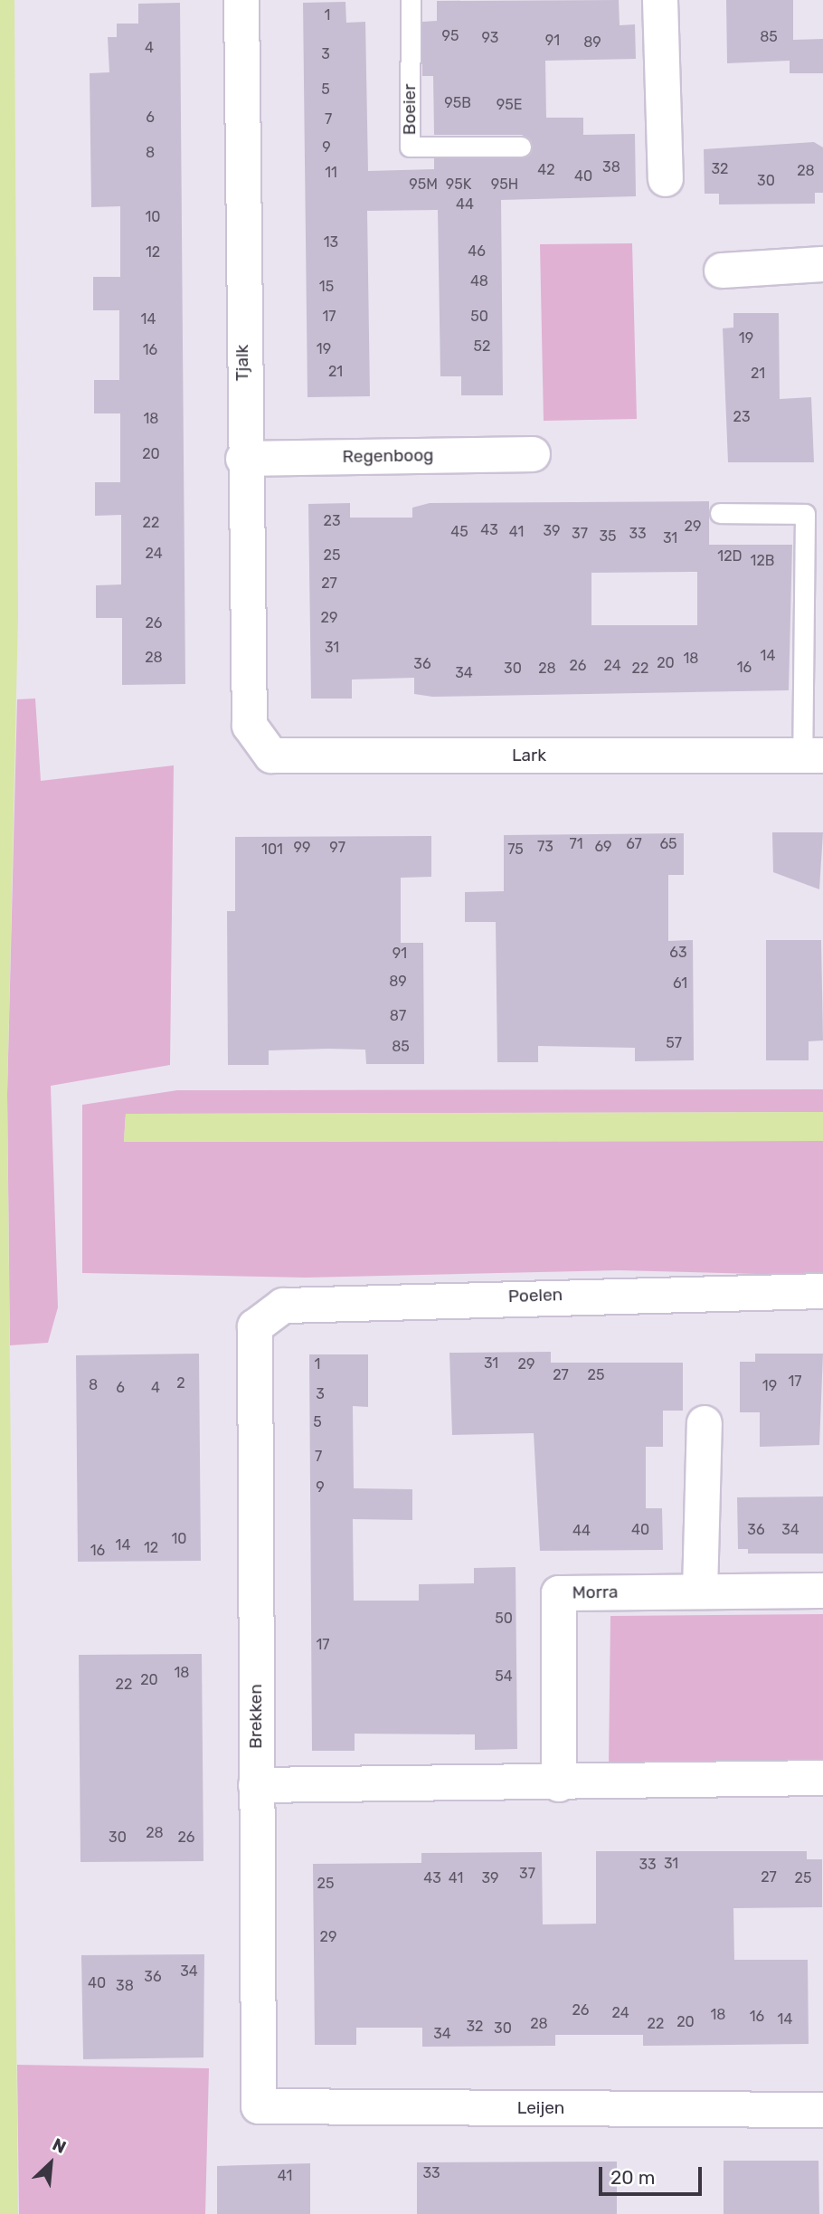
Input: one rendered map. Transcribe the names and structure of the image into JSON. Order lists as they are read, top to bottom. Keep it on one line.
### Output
{"streets":{"street":["Tjalk","Regenboog","Lark","Poelen","Morra","Brekken","Leijen"],"lane":["Boeier"]},"crossings":[["Tjalk","Regenboog"],["Tjalk","Lark"],["Poelen","Brekken"],["Brekken","Leijen"]],"house_numbers":["1","95","85","93","91","89","4","3","5","95B","95E","6","7","9","8","38","32","42","28","11","40","30","95M","95K","95H","44","10","13","46","12","48","15","17","50","14","19","52","19","16","21","21","23","18","20","23","22","29","43","39","45","41","37","33","35","31","24","25","12D","12B","27","29","26","31","14","28","18","20","36","26","24","16","30","28","22","34","71","67","65","73","69","99","97","101","75","63","91","89","61","87","57","85","31","1","29","27","25","17","2","8","19","6","4","3","5","7","9","40","36","34","44","10","14","12","16","50","17","18","54","20","22","28","30","26","31","33","37","27","43","41","39","25","25","29","34","36","40","38","26","24","18","16","14","20","28","22","32","30","34","33","41"],"scale_bar":"20 m","north":"top right"}
